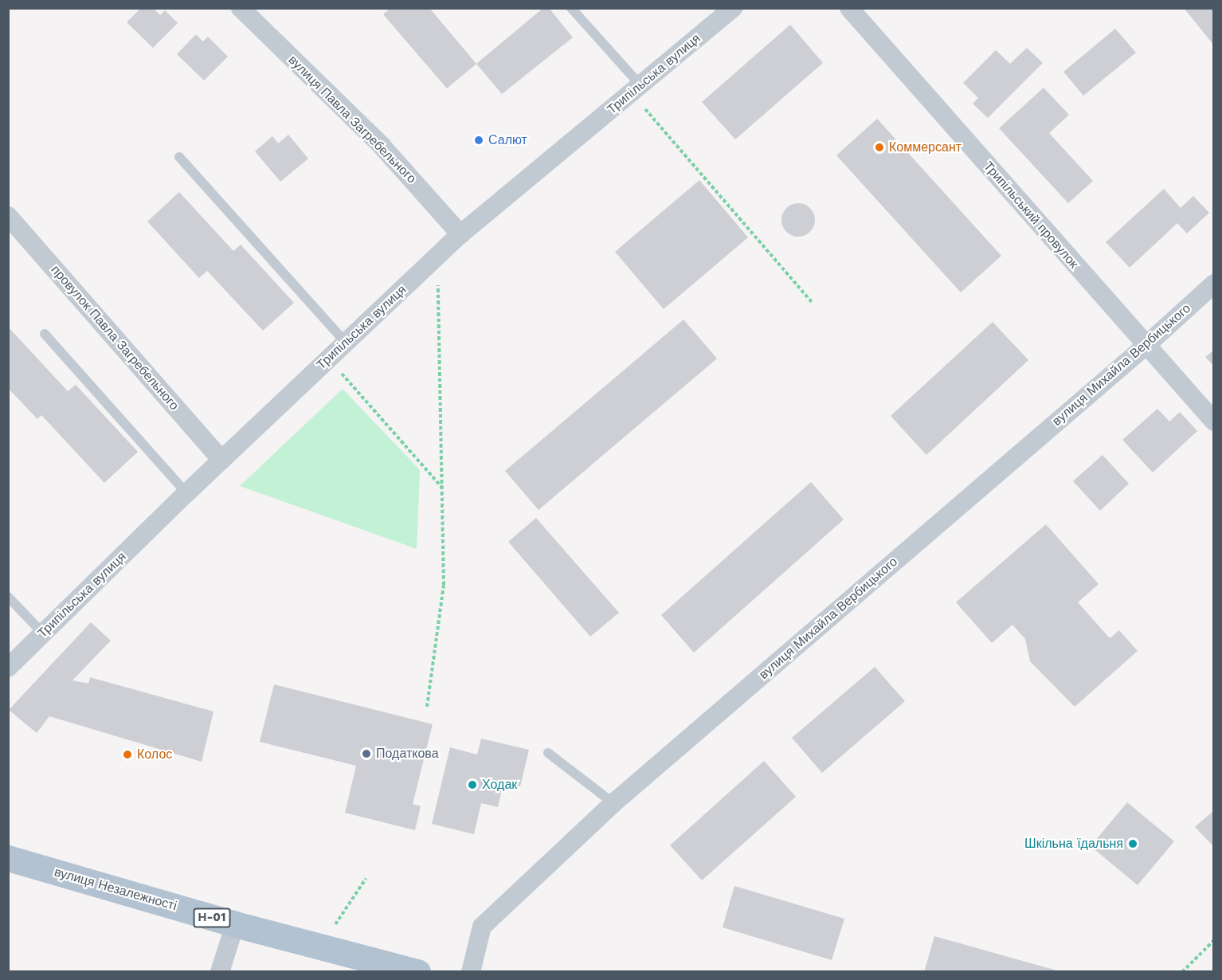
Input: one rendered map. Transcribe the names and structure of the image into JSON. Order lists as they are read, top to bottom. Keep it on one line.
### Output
{"streets":{"main road":["вулиця Незалежності","Н-01"],"street":["Трипільська вулиця","вулиця Павла Загребельного","Трипільський провулок","провулок Павла Загребельного","вулиця Михайла Вербицького"]},"crossings":[["Трипільська вулиця","вулиця Павла Загребельного"],["Трипільська вулиця","провулок Павла Загребельного"],["Трипільський провулок","вулиця Михайла Вербицького"]],"places":["Салют","Коммерсант","Податкова","Колос","Ходак","Шкільна їдальня"]}
